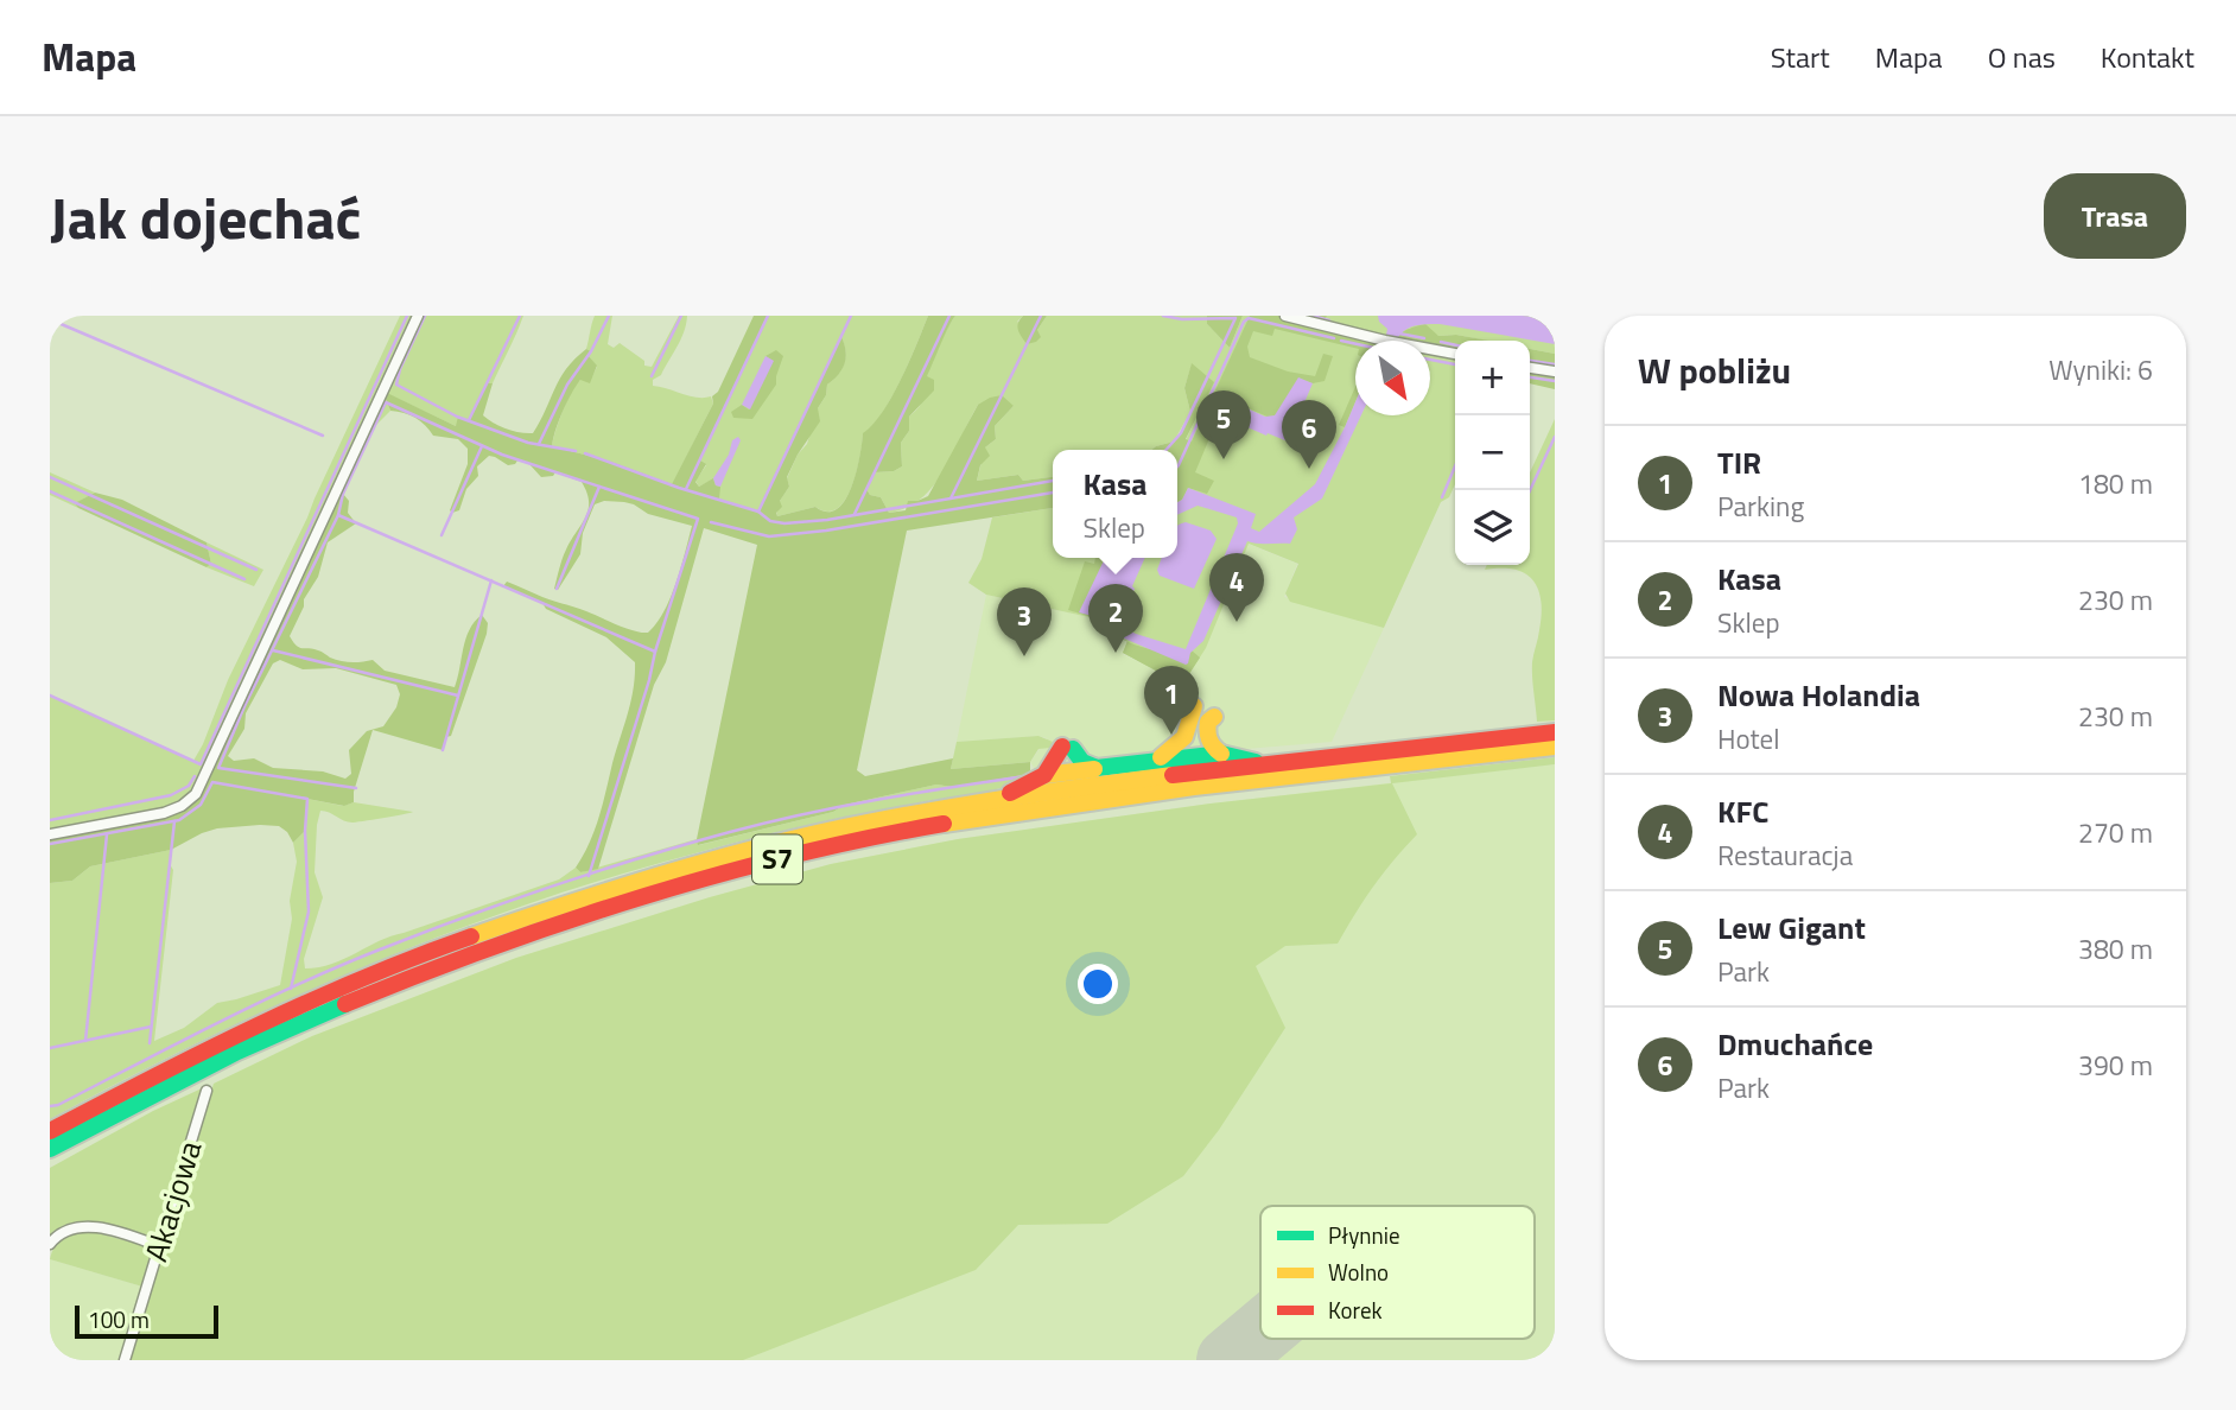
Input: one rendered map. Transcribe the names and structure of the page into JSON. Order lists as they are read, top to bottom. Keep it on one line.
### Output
{"streets":{"highway":["S7"],"street":["Akacjowa"]},"legend":["Płynnie","Wolno","Korek"],"scale_bar":"100 m","north":"bottom right","page":{"header":"Mapa","nav":["Start","Mapa","O nas","Kontakt"],"title":"Jak dojechać","buttons":"Trasa","heading":["W pobliżu","Wyniki: 6"],"map_buttons":["+","−"],"pins":["5","6","4","2","3","1"],"list":[{"mark":"1","name":"TIR","note":"Parking","value":"180 m"},{"mark":"2","name":"Kasa","note":"Sklep","value":"230 m"},{"mark":"3","name":"Nowa Holandia","note":"Hotel","value":"230 m"},{"mark":"4","name":"KFC","note":"Restauracja","value":"270 m"},{"mark":"5","name":"Lew Gigant","note":"Park","value":"380 m"},{"mark":"6","name":"Dmuchańce","note":"Park","value":"390 m"}],"popup":["Kasa","Sklep"],"scale":"100 m"}}
